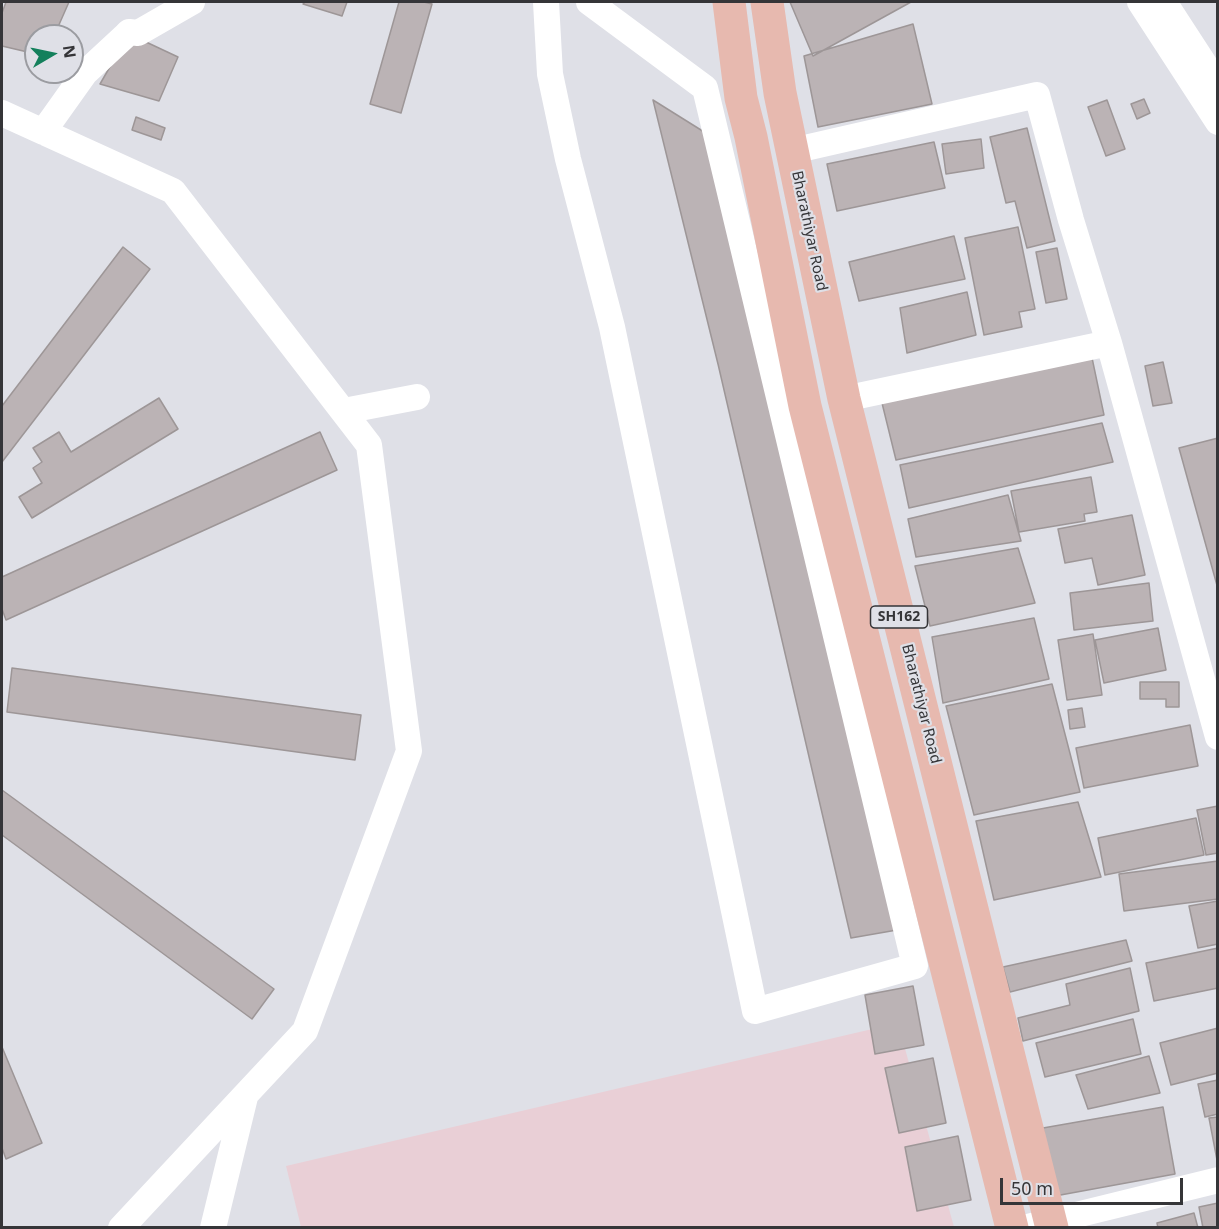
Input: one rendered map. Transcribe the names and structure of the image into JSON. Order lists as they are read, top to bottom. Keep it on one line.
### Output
{"streets":{"main road":["Bharathiyar Road","SH162"]},"scale_bar":"50 m","north":"right"}
